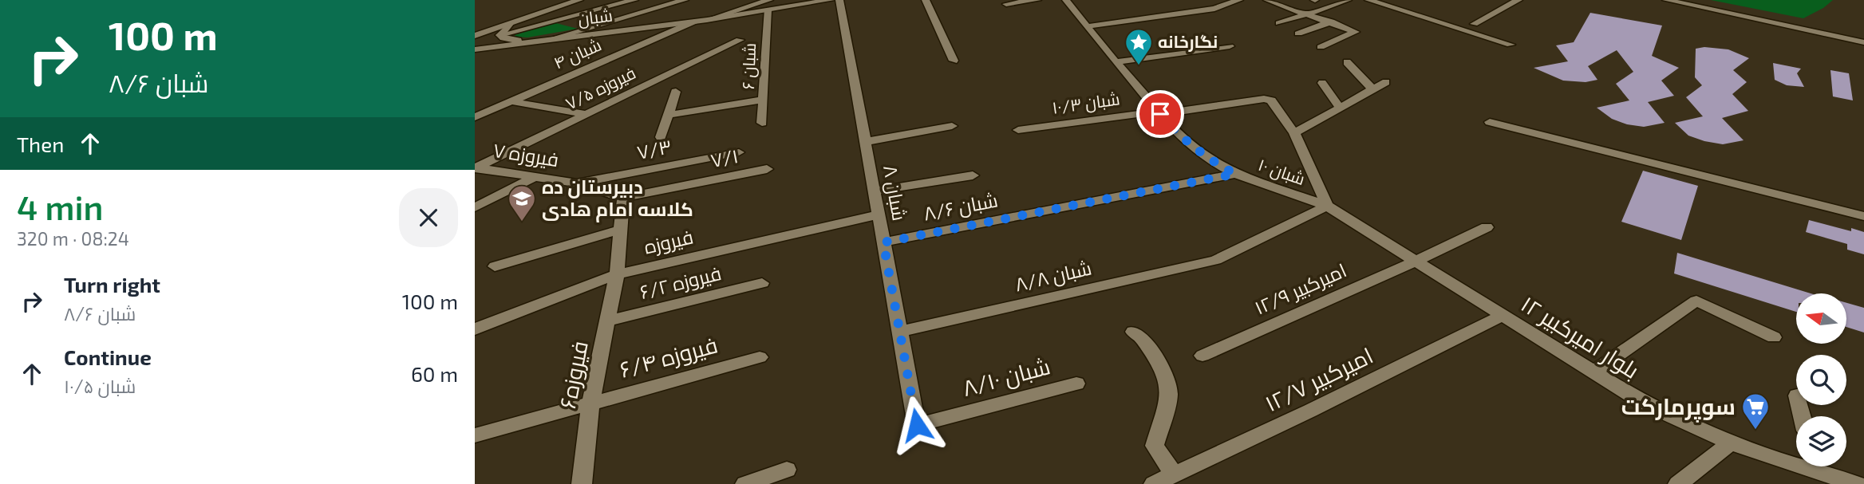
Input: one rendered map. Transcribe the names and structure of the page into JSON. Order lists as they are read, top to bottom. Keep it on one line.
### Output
{"streets":{"street":["شبان","۴ شبان","۶ شبان","۷/۵ فیروزه","۱۰/۳ شبان","۷/۳","۷ فیروزه","۷/۱","۱۰ شبان","۸ شبان","۸/۶ شبان","فیروزه","۸/۸ شبان","۶/۲ فیروزه","۱۲/۹ امیرکبیر","۱۲ بلوار امیرکبیر","۶/۴ فیروزه","فیروزه۶","۸/۱۰ شبان","۱۲/۷ امیرکبیر"]},"crossings":[["شبان","۴ شبان"],["شبان","۶ شبان"],["۷/۵ فیروزه","۷ فیروزه"],["۱۰/۳ شبان","۱۰ شبان"],["۷/۳","۷ فیروزه"],["۷ فیروزه","۷/۱"],["۱۰ شبان","۸/۶ شبان"],["۱۰ شبان","۸/۸ شبان"],["۱۰ شبان","۱۲ بلوار امیرکبیر"],["۸ شبان","۸/۶ شبان"],["۸ شبان","فیروزه"],["۸ شبان","۸/۸ شبان"],["۸ شبان","۸/۱۰ شبان"],["فیروزه","فیروزه۶"],["۸/۸ شبان","۱۲ بلوار امیرکبیر"],["۶/۲ فیروزه","فیروزه۶"],["۱۲/۹ امیرکبیر","۱۲ بلوار امیرکبیر"],["۱۲ بلوار امیرکبیر","۱۲/۷ امیرکبیر"],["۶/۴ فیروزه","فیروزه۶"]],"places":{"place":["نگارخانه"],"school or university":["دبیرستان ده کلاسه امام هادی"],"supermarket":["سوپرمارکت"]},"north":"left","page":{"turn":["100 m","۸/۶ شبان"],"then":"Then","heading":["4 min","320 m · 08:24"],"list":[{"name":"Turn right","note":"۸/۶ شبان","value":"100 m"},{"name":"Continue","note":"۱۰/۵ شبان","value":"60 m"}]}}
